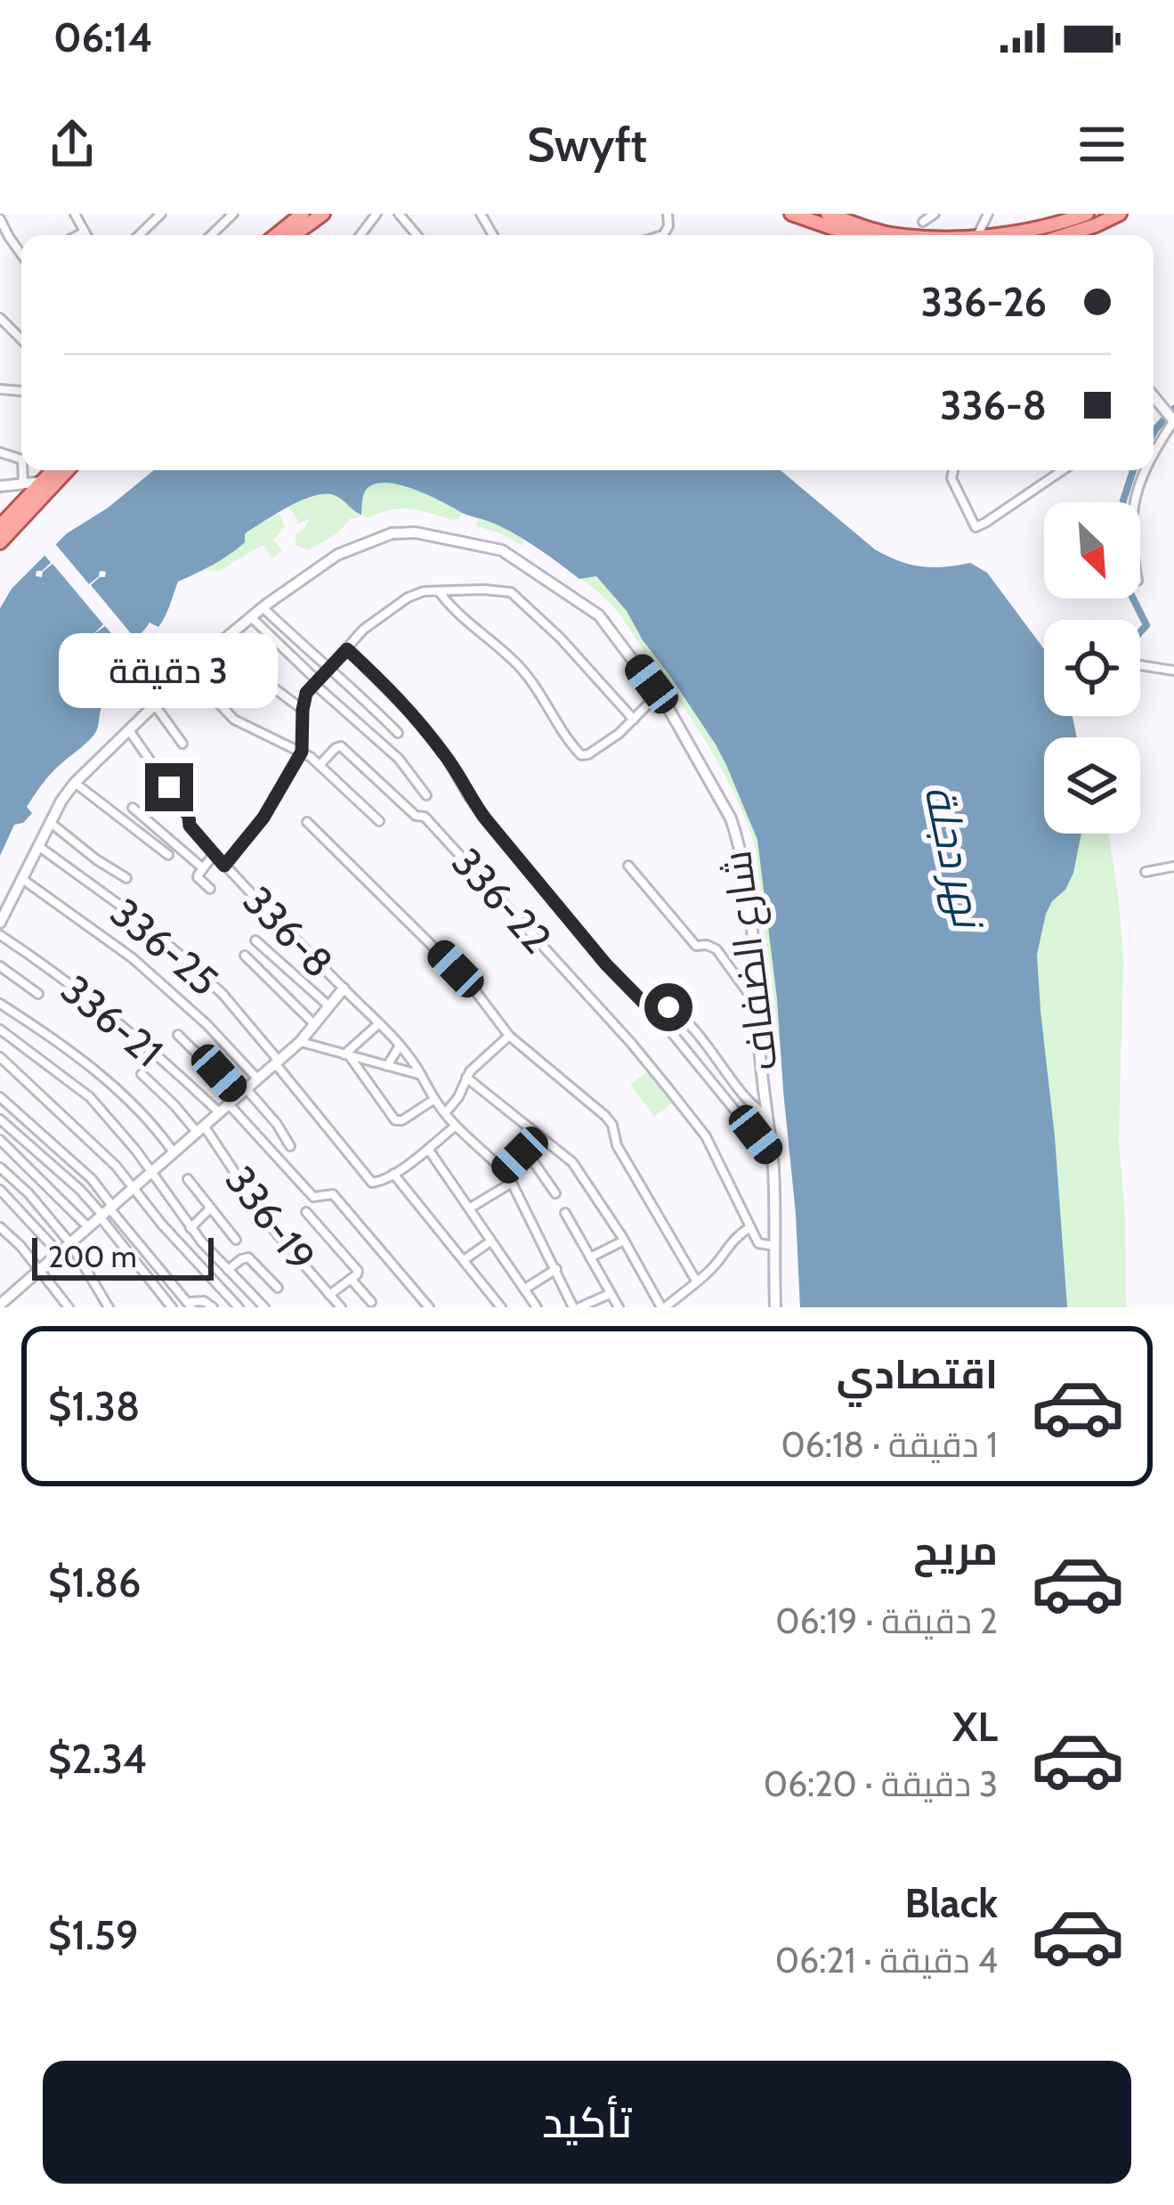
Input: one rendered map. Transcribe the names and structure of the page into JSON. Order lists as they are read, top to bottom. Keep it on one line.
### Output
{"streets":{"street":["336-22","336-8","336-25","شارع الضفاف","336-21","336-19"]},"crossings":[["336-22","شارع الضفاف"],["336-8","شارع الضفاف"],["336-25","شارع الضفاف"]],"water":["نهر دجلة"],"scale_bar":"200 m","north":"bottom right","page":{"status":"06:14","header":"Swyft","banner":["336-26","336-8"],"bubble":"3 دقيقة","scale":"200 m","list":[{"name":"اقتصادي","note":"1 دقيقة · 06:18","value":"$1.38"},{"name":"مريح","note":"2 دقيقة · 06:19","value":"$1.86"},{"name":"XL","note":"3 دقيقة · 06:20","value":"$2.34"},{"name":"Black","note":"4 دقيقة · 06:21","value":"$1.59"}],"buttons":"تأكيد"}}
